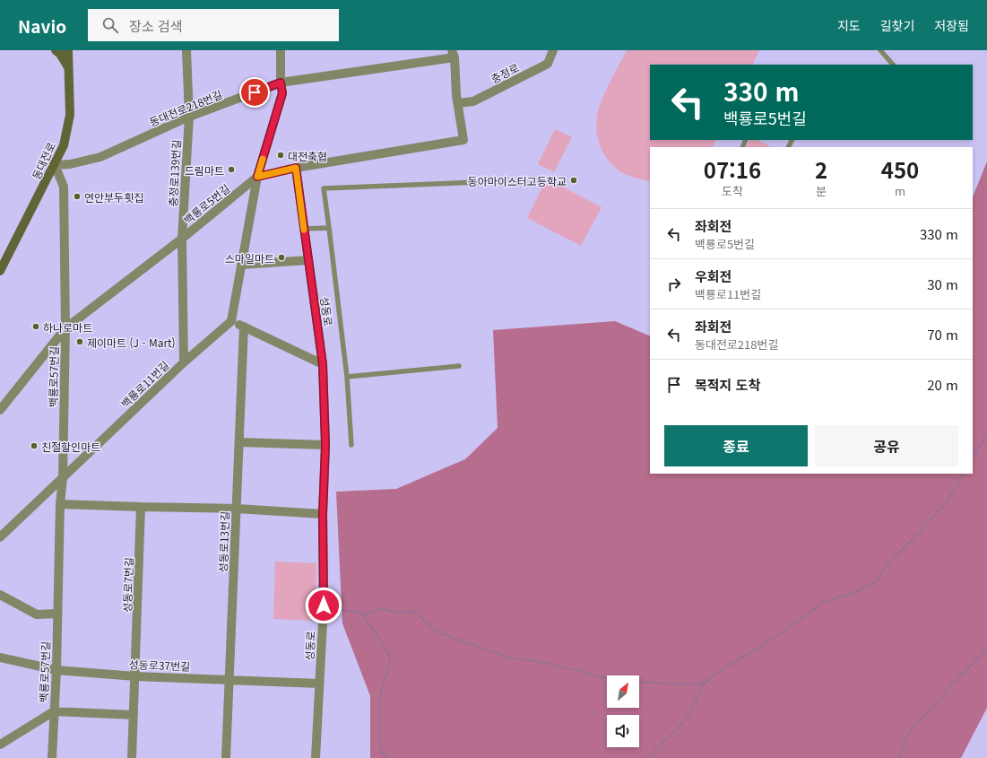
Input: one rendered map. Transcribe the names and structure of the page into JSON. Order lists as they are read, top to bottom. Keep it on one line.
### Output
{"streets":{"main road":["동대전로"],"street":["충정로","동대전로218번길","충정로139번길","백룡로5번길","성동로","백룡로57번길","백룡로11번길","성동로13번길","성동로7번길","성동로37번길"]},"crossings":[["충정로","백룡로5번길"],["동대전로218번길","동대전로"],["동대전로218번길","충정로139번길"],["동대전로218번길","백룡로5번길"],["동대전로218번길","백룡로57번길"],["동대전로","백룡로57번길"],["충정로139번길","백룡로5번길"],["충정로139번길","백룡로11번길"],["백룡로5번길","성동로"],["백룡로5번길","백룡로57번길"],["성동로","성동로37번길"],["백룡로57번길","백룡로11번길"],["백룡로57번길","성동로7번길"],["백룡로57번길","성동로37번길"],["성동로13번길","성동로37번길"],["성동로7번길","성동로37번길"]],"places":["대전축협","드림마트","동아마이스터고등학교","연안부두횟집","스마일마트","하나로마트","제이마트 (J - Mart)","친절할인마트"],"north":"top right","page":{"header":"Navio","search":"장소 검색","nav":["지도","길찾기","저장됨"],"turn":["330 m","백룡로5번길"],"eta":["07:16","도착","2","분","450","m"],"list":[{"name":"좌회전","note":"백룡로5번길","value":"330 m"},{"name":"우회전","note":"백룡로11번길","value":"30 m"},{"name":"좌회전","note":"동대전로218번길","value":"70 m"},{"name":"목적지 도착","value":"20 m"}],"buttons":["종료","공유"]}}
